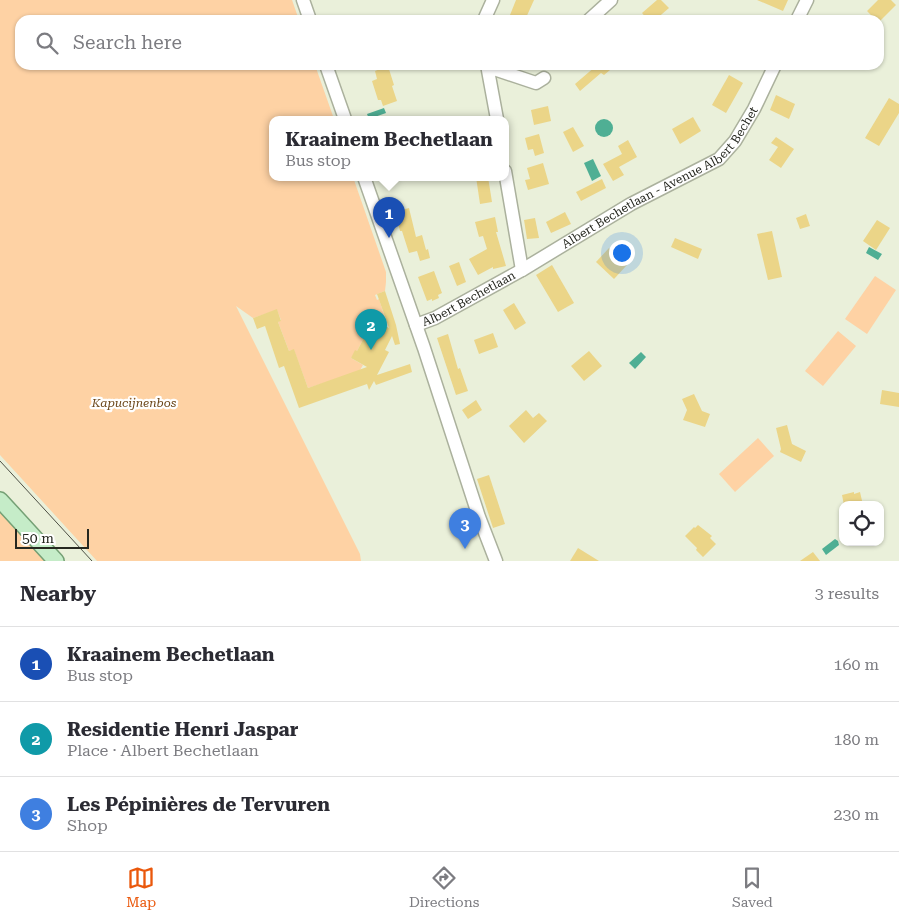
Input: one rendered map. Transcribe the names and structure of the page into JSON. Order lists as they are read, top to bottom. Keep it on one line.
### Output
{"streets":{"street":["Albert Bechetlaan - Avenue Albert Bechet","Albert Bechetlaan"]},"crossings":[["Albert Bechetlaan - Avenue Albert Bechet","Albert Bechetlaan"]],"parks":["Kapucijnenbos"],"scale_bar":"50 m","page":{"search":"Search here","popup":["Kraainem Bechetlaan","Bus stop"],"pins":["1","2","3"],"scale":"50 m","heading":["Nearby","3 results"],"list":[{"mark":"1","name":"Kraainem Bechetlaan","note":"Bus stop","value":"160 m"},{"mark":"2","name":"Residentie Henri Jaspar","note":"Place · Albert Bechetlaan","value":"180 m"},{"mark":"3","name":"Les Pépinières de Tervuren","note":"Shop","value":"230 m"}],"nav":["Map","Directions","Saved"]}}
